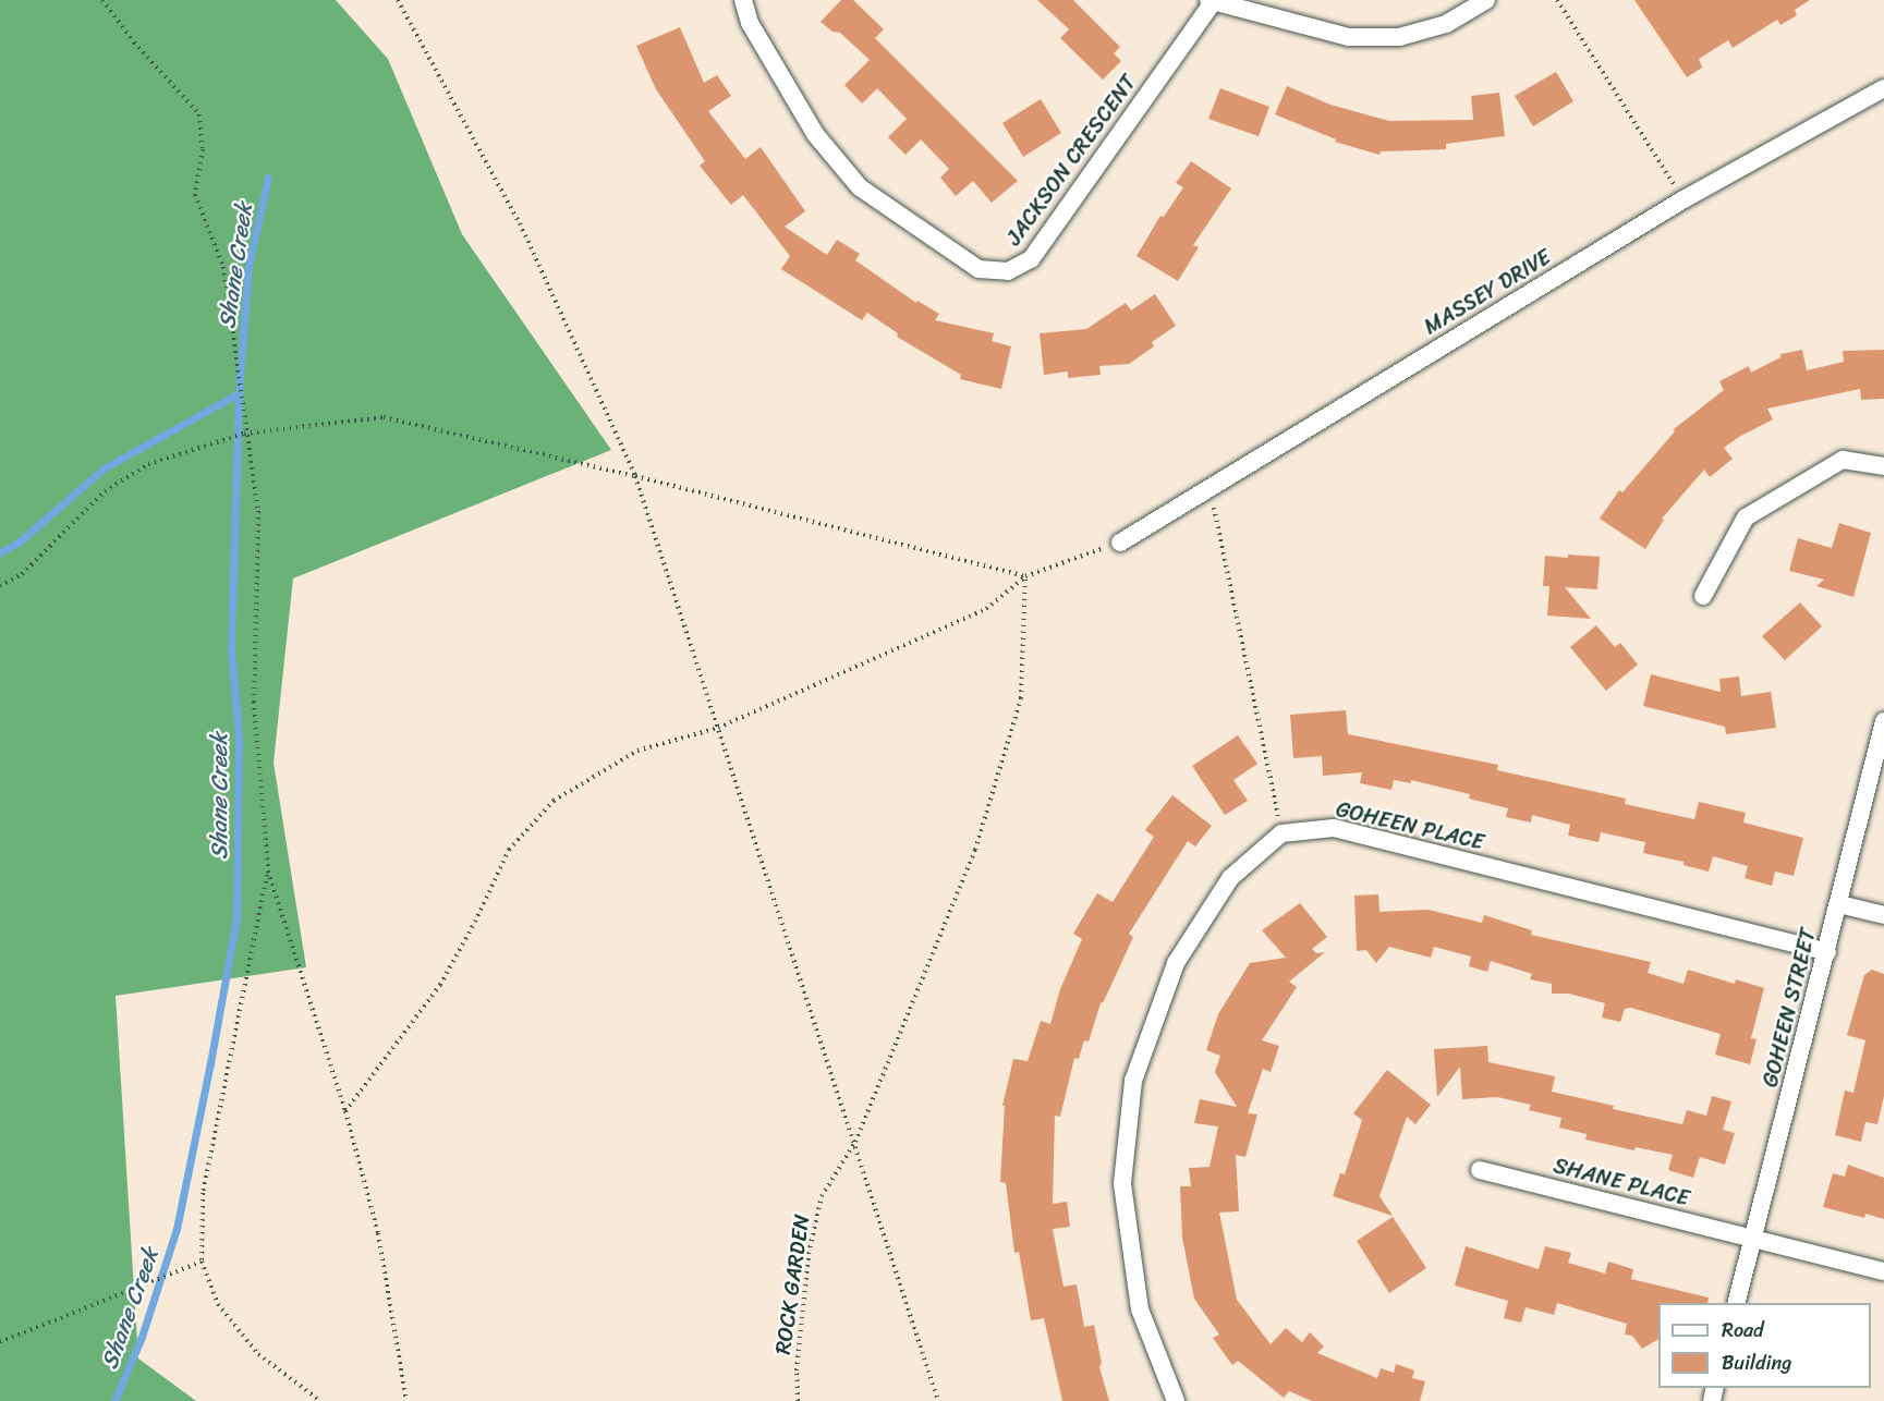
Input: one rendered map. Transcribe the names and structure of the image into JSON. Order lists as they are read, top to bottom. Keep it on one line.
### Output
{"streets":{"street":["JACKSON CRESCENT","MASSEY DRIVE","GOHEEN PLACE","GOHEEN STREET","SHANE PLACE"],"path":["ROCK GARDEN"]},"crossings":[["GOHEEN PLACE","GOHEEN STREET"],["GOHEEN STREET","SHANE PLACE"]],"water":["Shane Creek"],"legend":["Road","Building"]}
